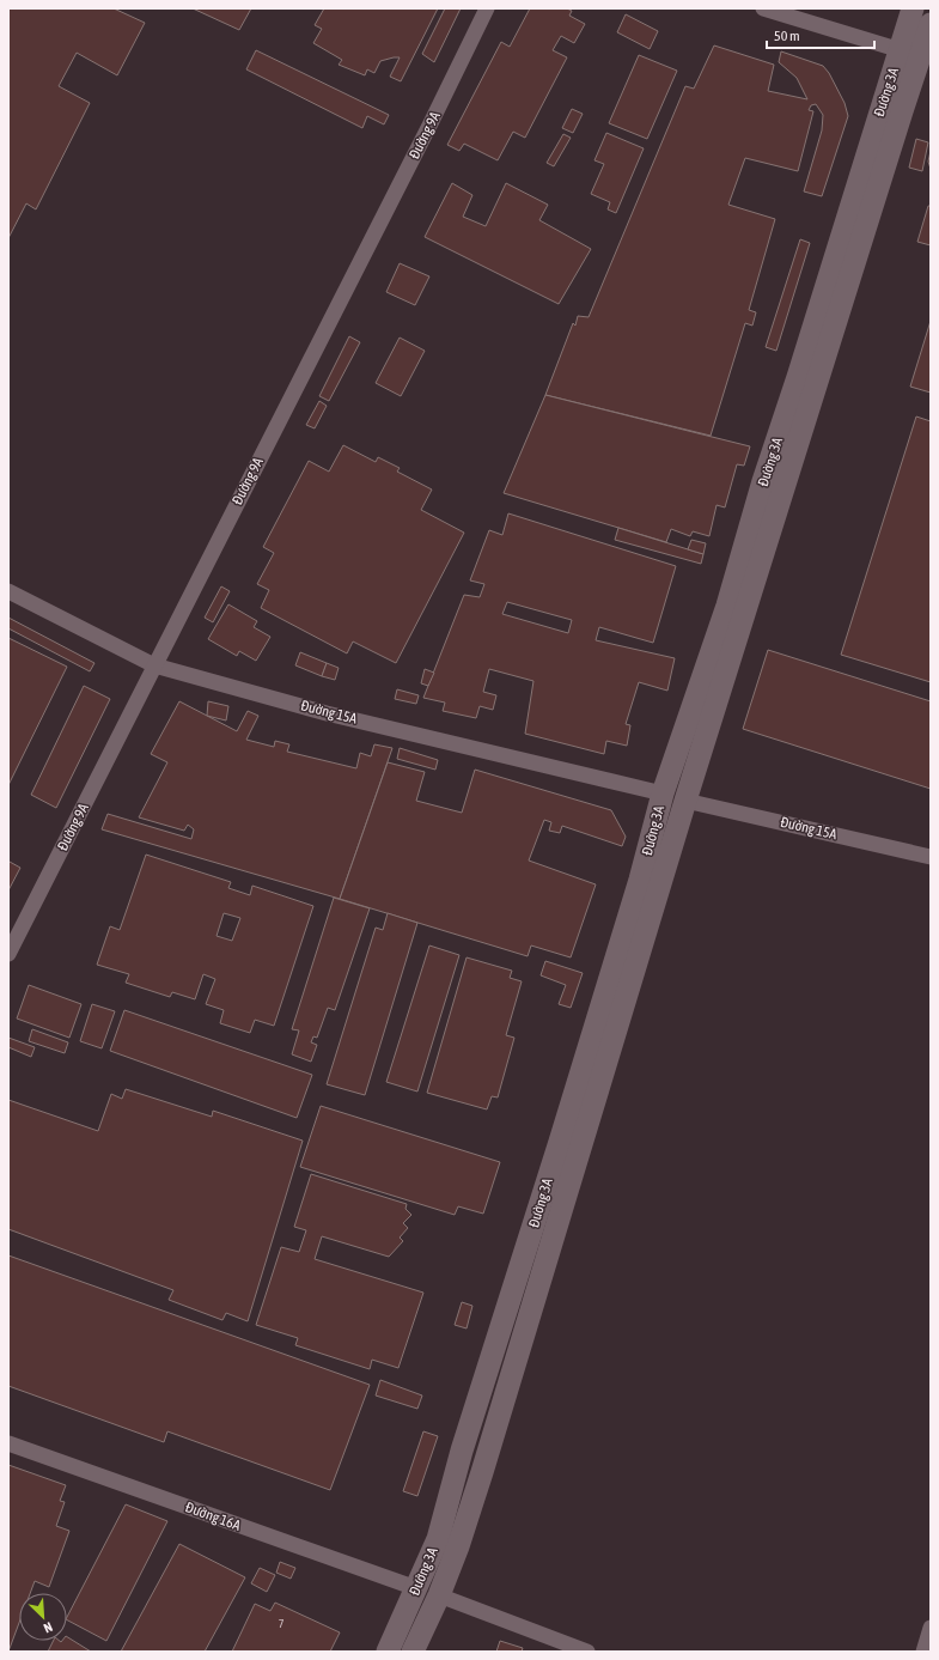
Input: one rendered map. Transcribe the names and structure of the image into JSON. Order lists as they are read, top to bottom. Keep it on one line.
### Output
{"streets":{"street":["Đường 3A","Đường 9A","Đường 15A","Đường 16A"]},"crossings":[["Đường 3A","Đường 15A"],["Đường 3A","Đường 16A"],["Đường 9A","Đường 15A"]],"house_numbers":["7"],"scale_bar":"50 m","north":"bottom right"}
